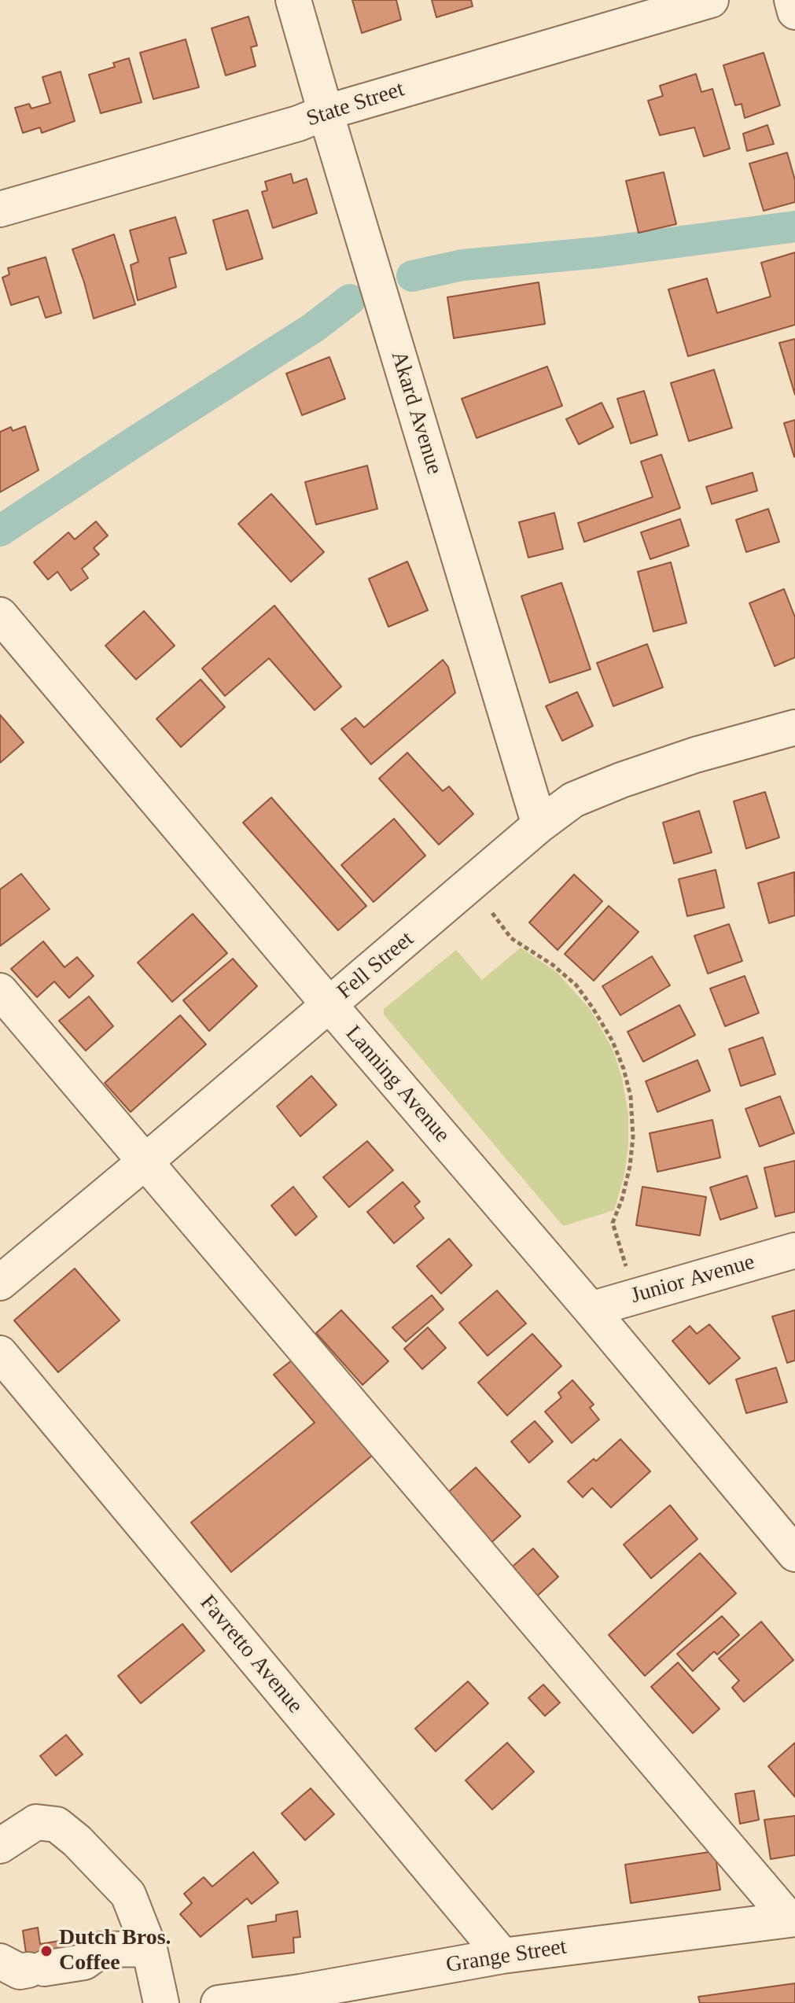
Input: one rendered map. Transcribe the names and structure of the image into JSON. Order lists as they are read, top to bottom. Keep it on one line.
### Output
{"streets":{"street":["State Street","Akard Avenue","Fell Street","Lanning Avenue","Junior Avenue","Favretto Avenue","Grange Street"]},"crossings":[["State Street","Akard Avenue"],["Akard Avenue","Fell Street"],["Fell Street","Lanning Avenue"],["Lanning Avenue","Junior Avenue"],["Favretto Avenue","Grange Street"]],"places":["Dutch Bros. Coffee"]}
